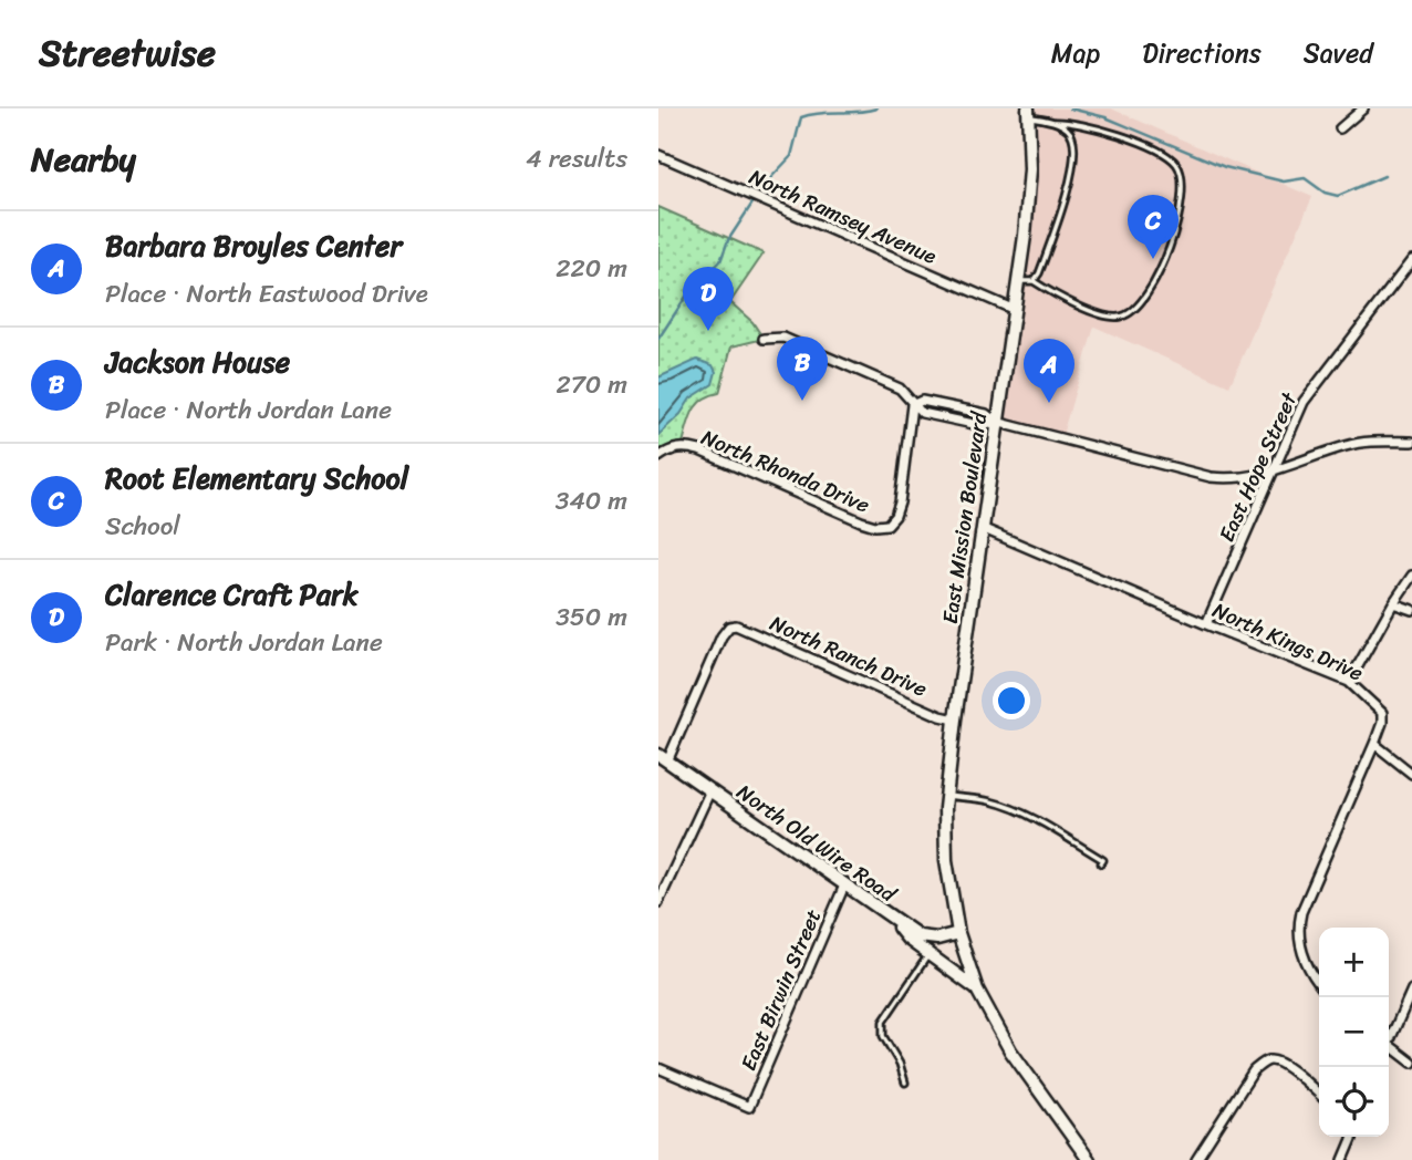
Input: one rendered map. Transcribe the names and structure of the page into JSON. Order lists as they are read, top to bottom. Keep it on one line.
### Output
{"streets":{"main road":["East Mission Boulevard","North Old Wire Road"],"street":["North Ramsey Avenue","East Hope Street","North Rhonda Drive","North Kings Drive","North Ranch Drive","East Birwin Street"]},"crossings":[["North Ramsey Avenue","East Mission Boulevard"],["East Hope Street","North Kings Drive"],["East Mission Boulevard","North Kings Drive"],["East Mission Boulevard","North Ranch Drive"],["East Mission Boulevard","North Old Wire Road"],["North Ranch Drive","North Old Wire Road"],["North Old Wire Road","East Birwin Street"]],"page":{"header":"Streetwise","nav":["Map","Directions","Saved"],"heading":["Nearby","4 results"],"pins":["C","D","B","A"],"list":[{"mark":"A","name":"Barbara Broyles Center","note":"Place · North Eastwood Drive","value":"220 m"},{"mark":"B","name":"Jackson House","note":"Place · North Jordan Lane","value":"270 m"},{"mark":"C","name":"Root Elementary School","note":"School","value":"340 m"},{"mark":"D","name":"Clarence Craft Park","note":"Park · North Jordan Lane","value":"350 m"}],"map_buttons":["+","−"]}}
